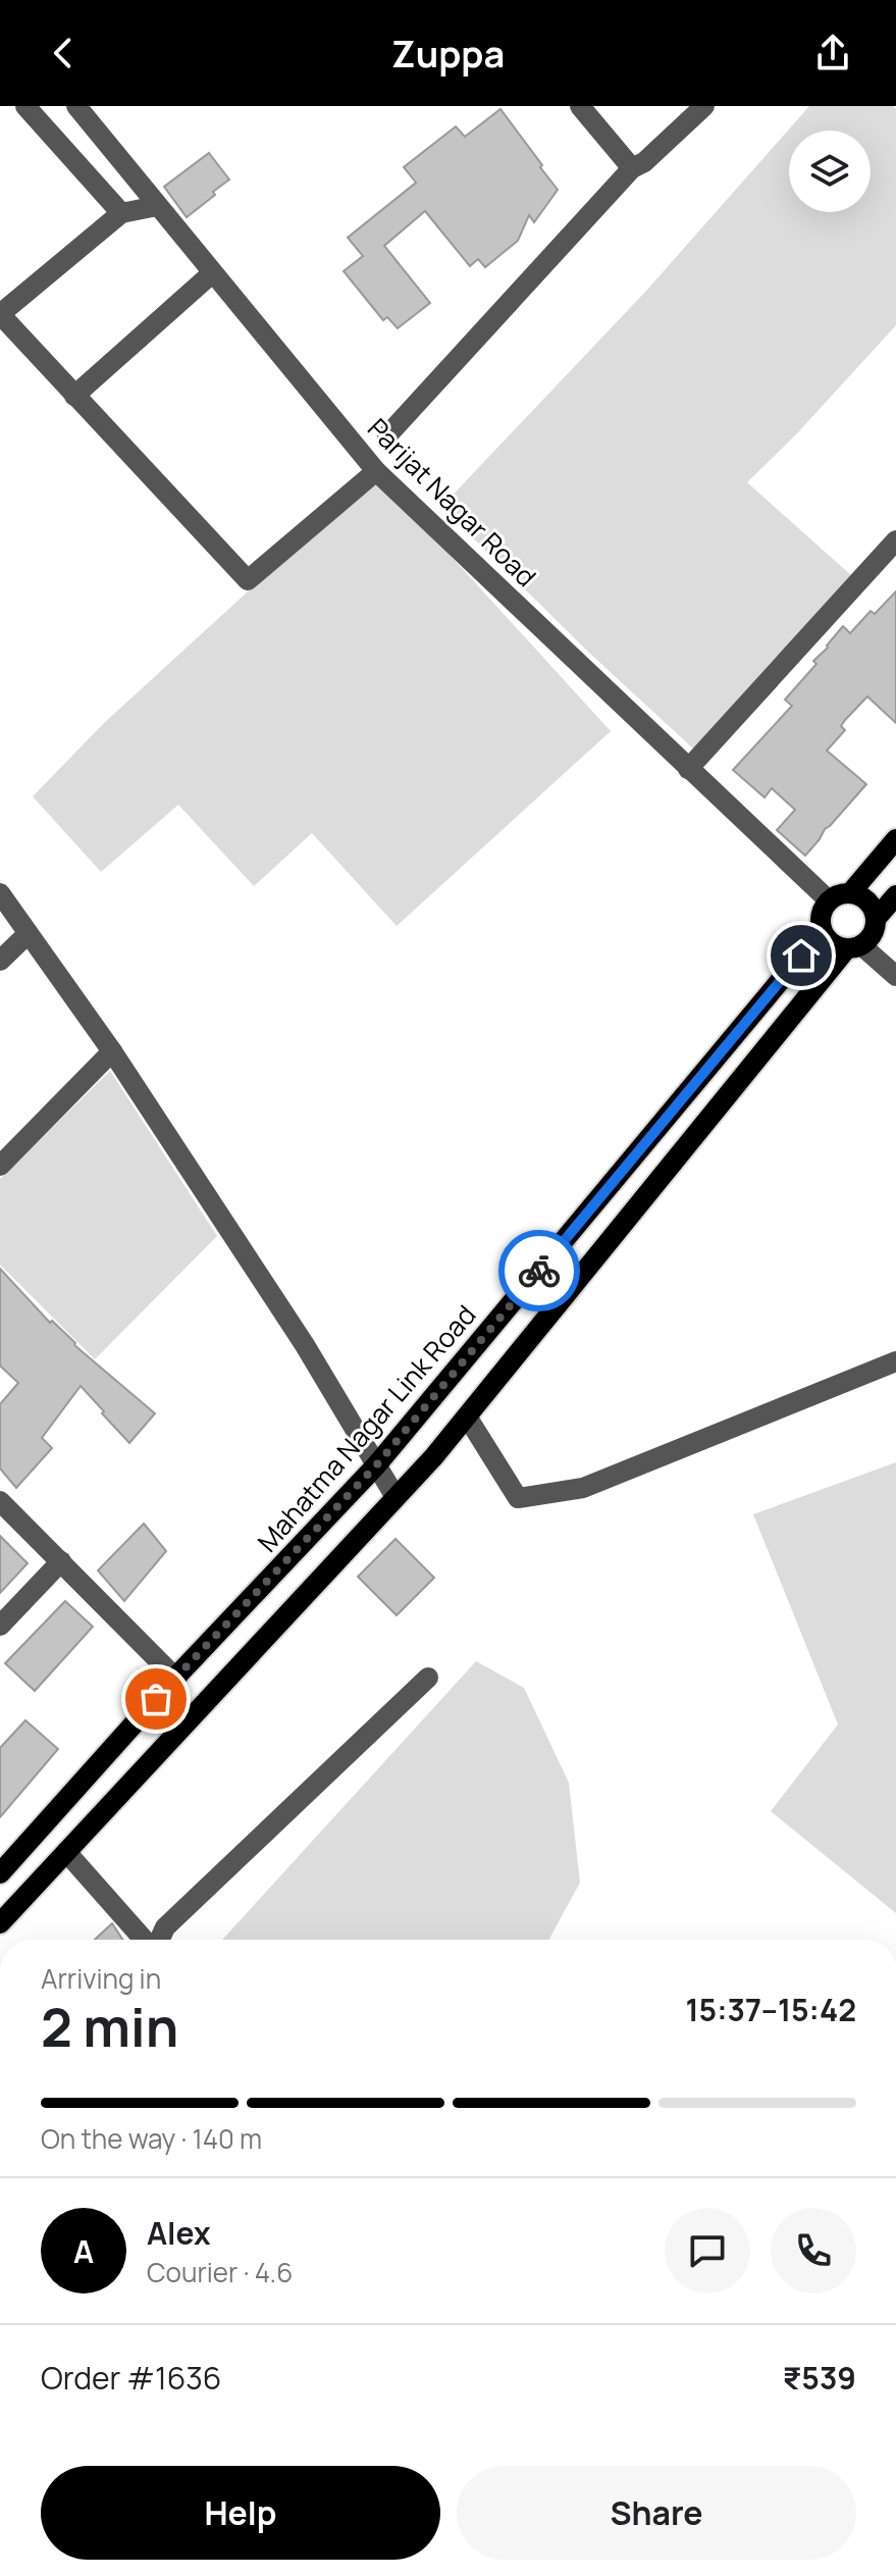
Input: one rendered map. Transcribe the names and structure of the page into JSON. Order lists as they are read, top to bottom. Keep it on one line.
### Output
{"streets":{"main road":["Mahatma Nagar Link Road"],"street":["Parijat Nagar Road"]},"crossings":[["Parijat Nagar Road","Mahatma Nagar Link Road"]],"page":{"header":"Zuppa","heading":["2 min","Arriving in","15:37–15:42"],"panel":["Alex","Courier · 4.6","Order #1636","₹539"],"bar":"On the way · 140 m","round":"A","buttons":["Help","Share"]}}
